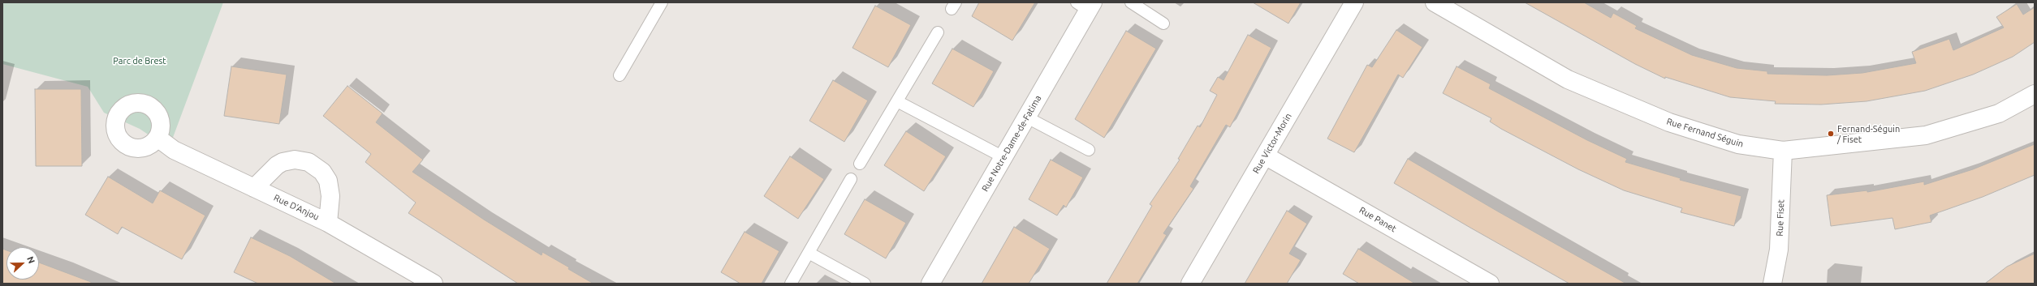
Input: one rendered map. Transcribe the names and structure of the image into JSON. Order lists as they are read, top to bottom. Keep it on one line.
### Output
{"streets":{"street":["Rue Fernand Séguin","Rue Notre-Dame-de-Fatima","Rue Victor-Morin","Rue D'Anjou","Rue Fiset","Rue Panet"]},"crossings":[["Rue Fernand Séguin","Rue Fiset"],["Rue Victor-Morin","Rue Panet"]],"parks":["Parc de Brest"],"places":["Fernand-Séguin / Fiset"],"north":"right"}
